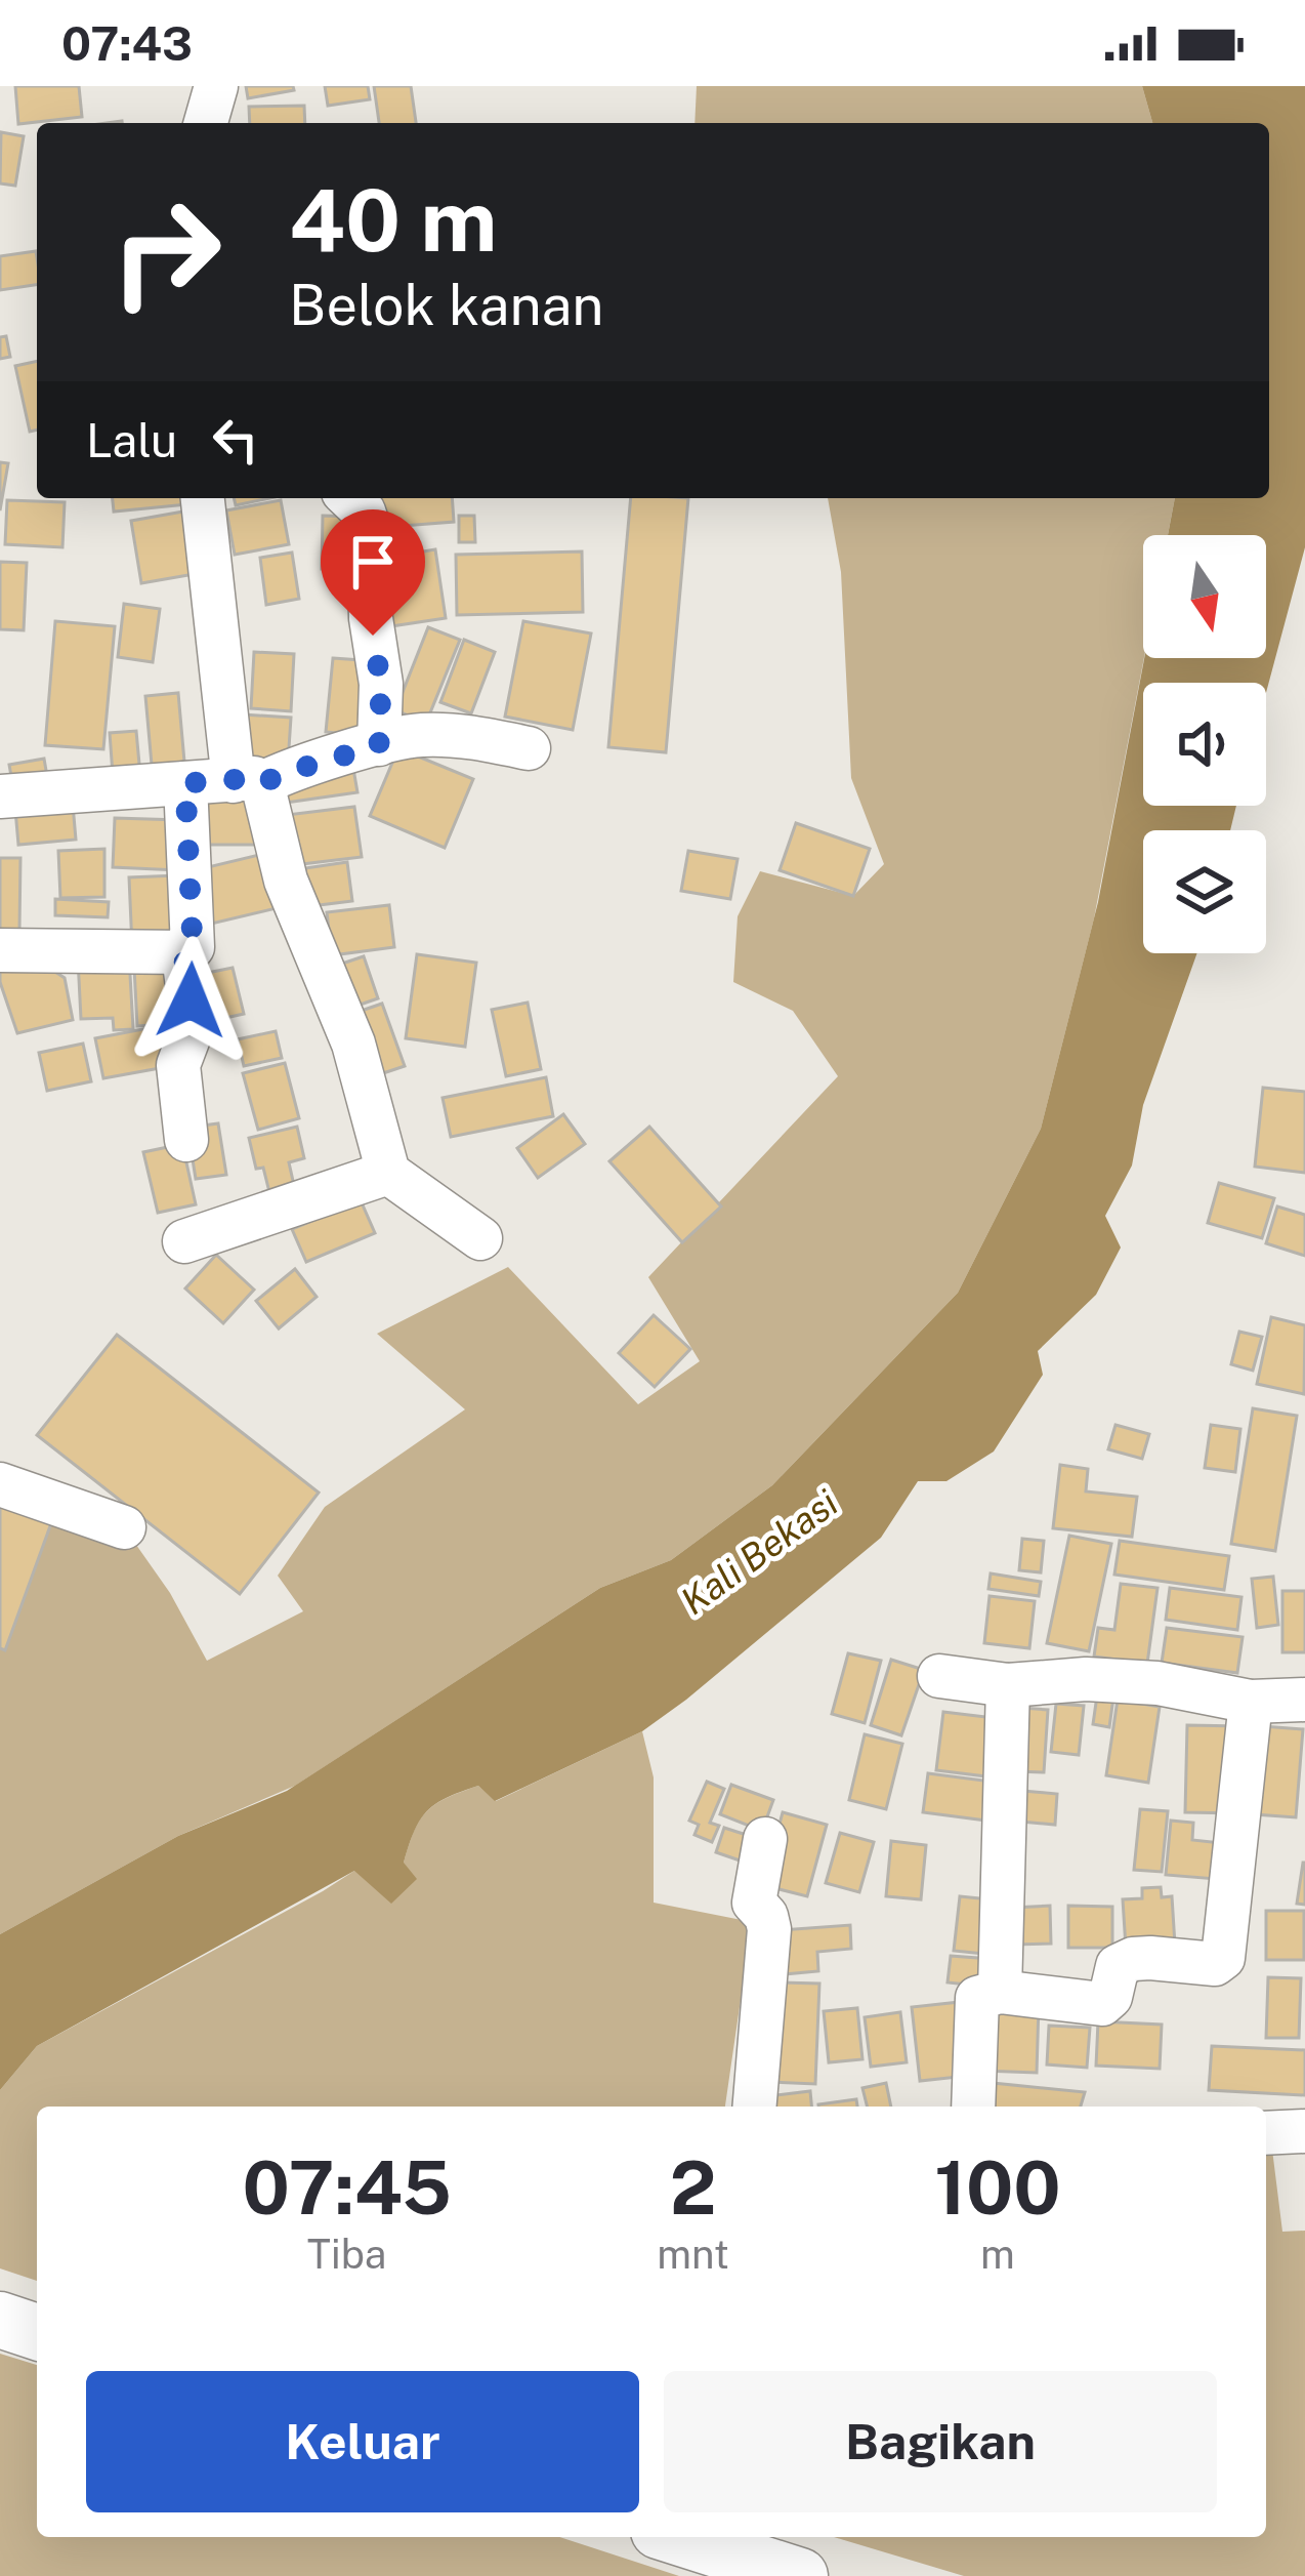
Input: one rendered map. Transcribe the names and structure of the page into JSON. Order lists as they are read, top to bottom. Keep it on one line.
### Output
{"water":["Kali Bekasi"],"north":"bottom","page":{"status":"07:43","turn":["40 m","Belok kanan"],"then":"Lalu","eta":["07:45","Tiba","2","mnt","100","m"],"buttons":["Keluar","Bagikan"]}}
